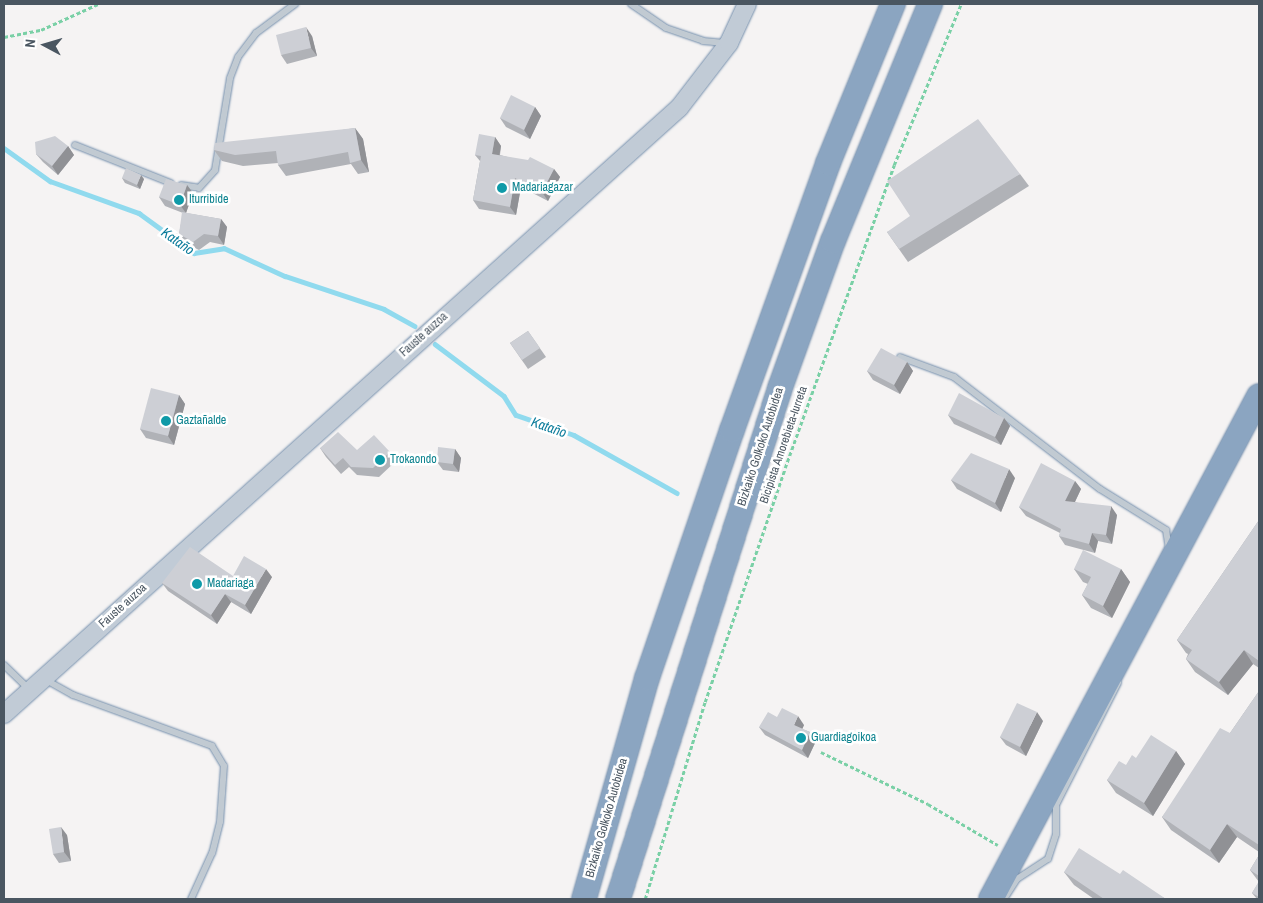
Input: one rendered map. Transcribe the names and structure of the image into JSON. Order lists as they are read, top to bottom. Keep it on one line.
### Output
{"streets":{"highway":["Bizkaiko Golkoko Autobidea"],"street":["Fauste auzoa"],"path":["Bicipista Amorebieta-Iurreta"]},"water":["Kataño"],"places":["Madariagazar","Iturribide","Gaztañalde","Trokaondo","Madariaga","Guardiagoikoa"],"north":"left"}
